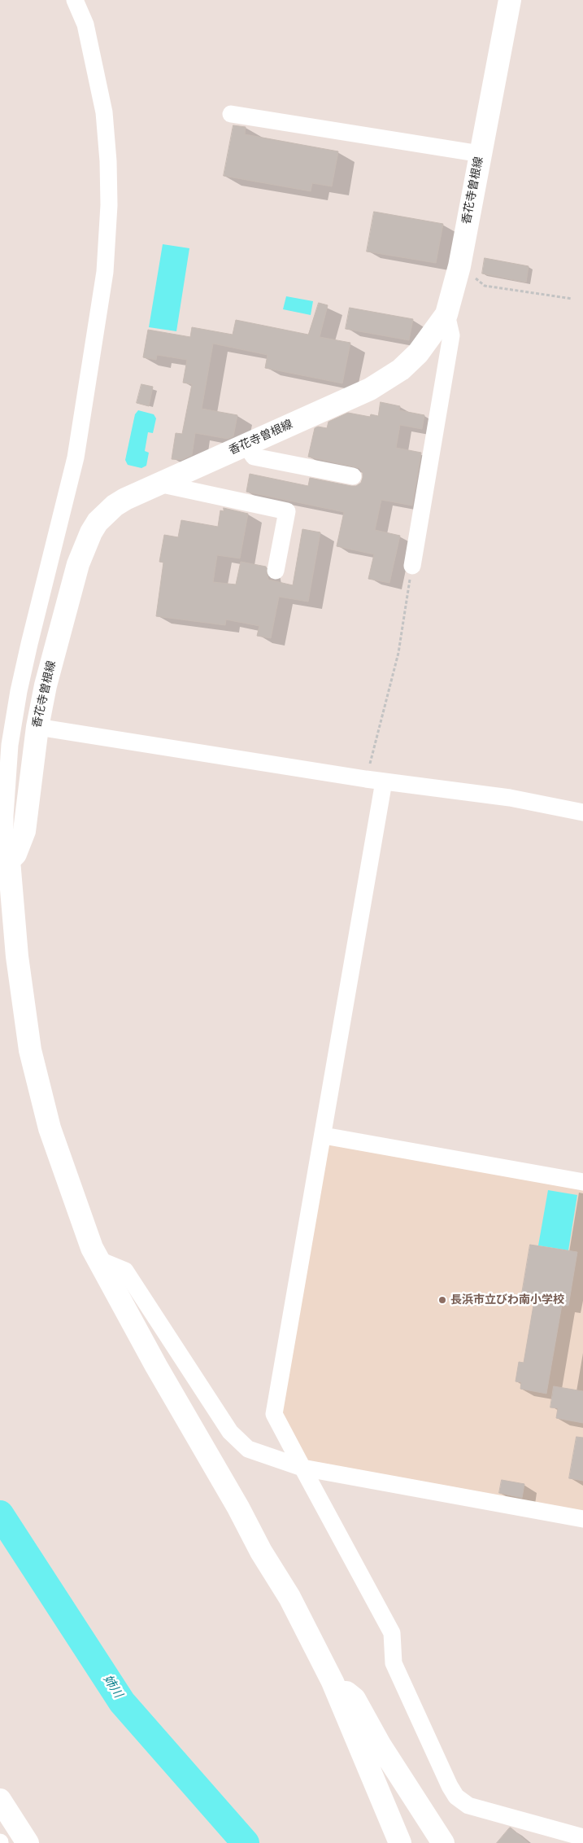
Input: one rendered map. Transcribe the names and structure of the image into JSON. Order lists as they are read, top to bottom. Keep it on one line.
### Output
{"streets":{"street":["香花寺曽根線"]},"water":["姉川"],"places":["長浜市立びわ南小学校"]}
